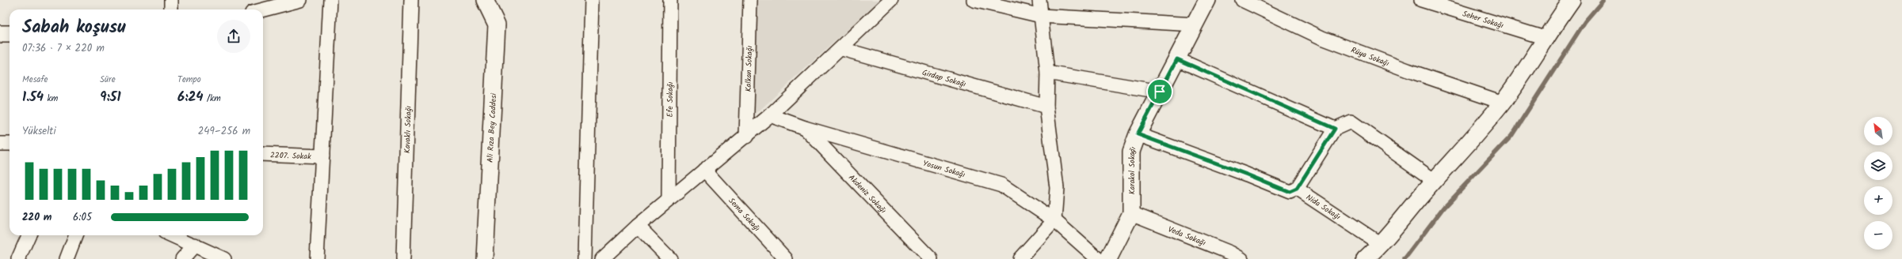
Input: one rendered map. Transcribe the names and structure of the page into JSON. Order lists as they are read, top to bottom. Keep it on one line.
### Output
{"streets":{"street":["Seher Sokağı","Rüya Sokağı","Kalkan Sokağı","Girdap Sokağı","Efe Sokağı","Ali Rıza Bey Caddesi","Kavaklı Sokağı","2207. Sokak","Yosun Sokağı","Karakol Sokağı","Akdeniz Sokağı","Nida Sokağı","Sema Sokağı","Veda Sokağı"]},"crossings":[["Yosun Sokağı","Akdeniz Sokağı"],["Karakol Sokağı","Veda Sokağı"]],"north":"top left","page":{"heading":["Sabah koşusu","07:36 · 7 × 220 m"],"stats":[["Mesafe","1.54 km"],["Süre","9:51"],["Tempo","6:24 /km"]],"map_buttons":["+","−"],"chart":["Yükselti","249–256 m"],"list":[{"name":"220 m","note":"6:05"}]}}
